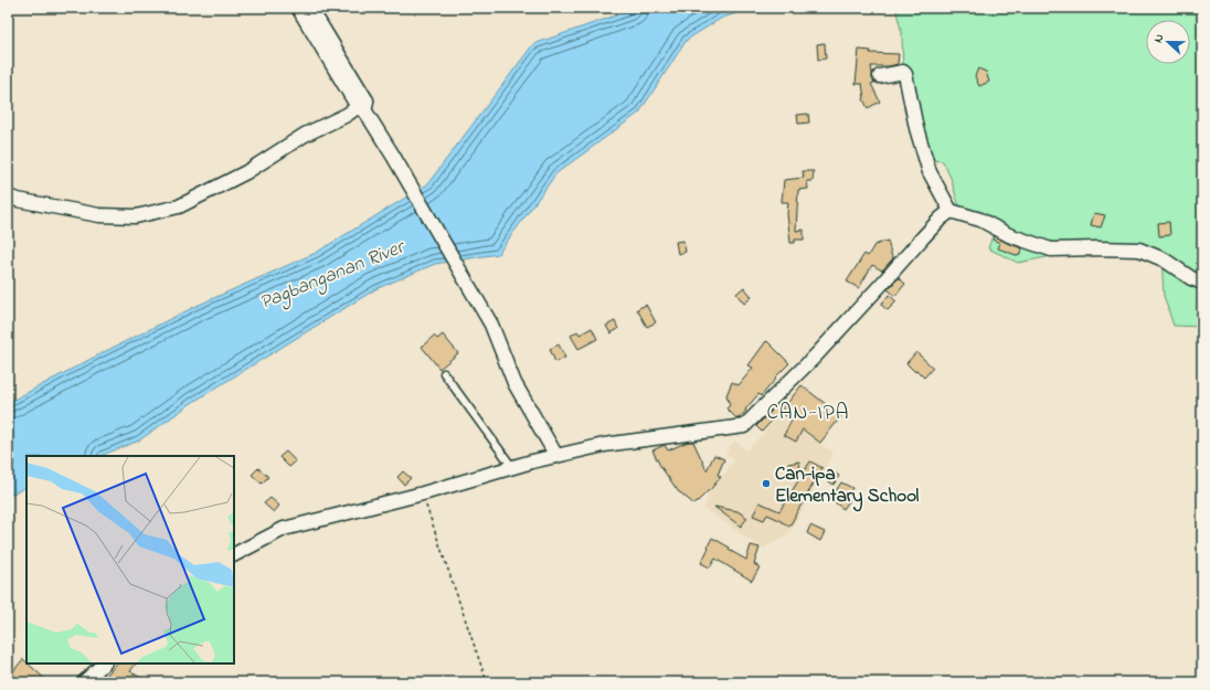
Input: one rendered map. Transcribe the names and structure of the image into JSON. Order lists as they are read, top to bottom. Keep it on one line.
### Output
{"districts":["CAN-IPA"],"water":["Pagbanganan River"],"places":["Can-ipa Elementary School"],"north":"left"}
